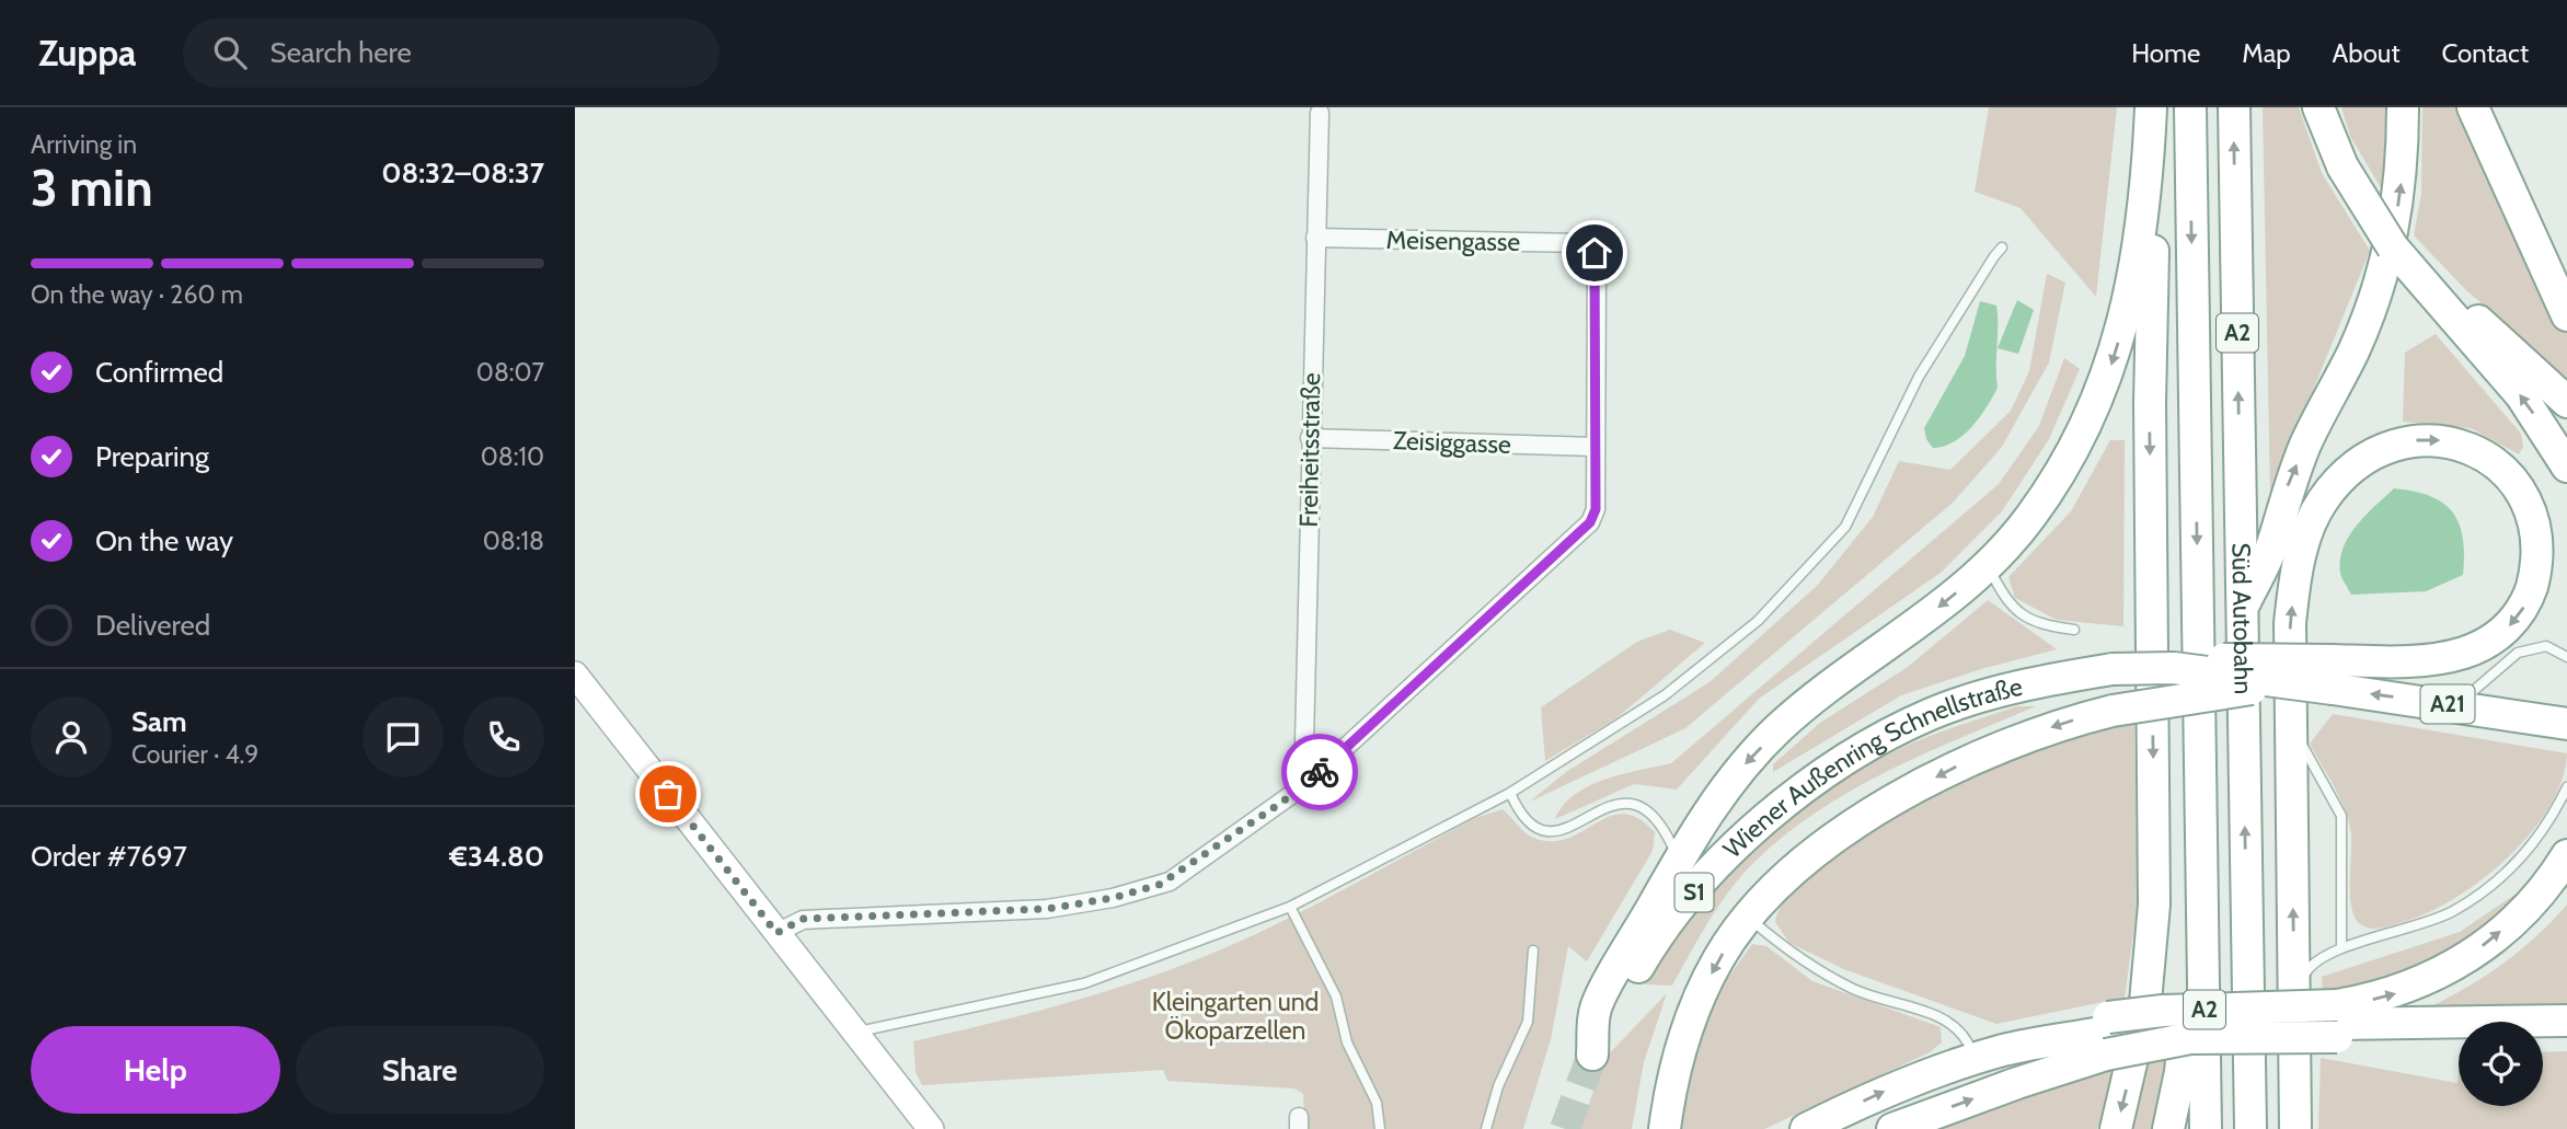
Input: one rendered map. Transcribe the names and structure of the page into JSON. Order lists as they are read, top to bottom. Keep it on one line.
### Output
{"streets":{"highway":["A2","Süd Autobahn","A21","Wiener Außenring Schnellstraße","S1"],"street":["Meisengasse","Zeisiggasse","Freiheitsstraße"]},"crossings":[["Meisengasse","Zeisiggasse"],["Meisengasse","Freiheitsstraße"],["Zeisiggasse","Freiheitsstraße"],["A21","Wiener Außenring Schnellstraße"]],"parks":["Kleingarten und Ökoparzellen"],"page":{"header":"Zuppa","search":"Search here","nav":["Home","Map","About","Contact"],"heading":["3 min","Arriving in","08:32–08:37"],"panel":["Sam","Courier · 4.9","Order #7697","€34.80"],"bar":"On the way · 260 m","list":[["Confirmed","08:07"],["Preparing","08:10"],["On the way","08:18"],"Delivered"],"buttons":["Help","Share"]}}
